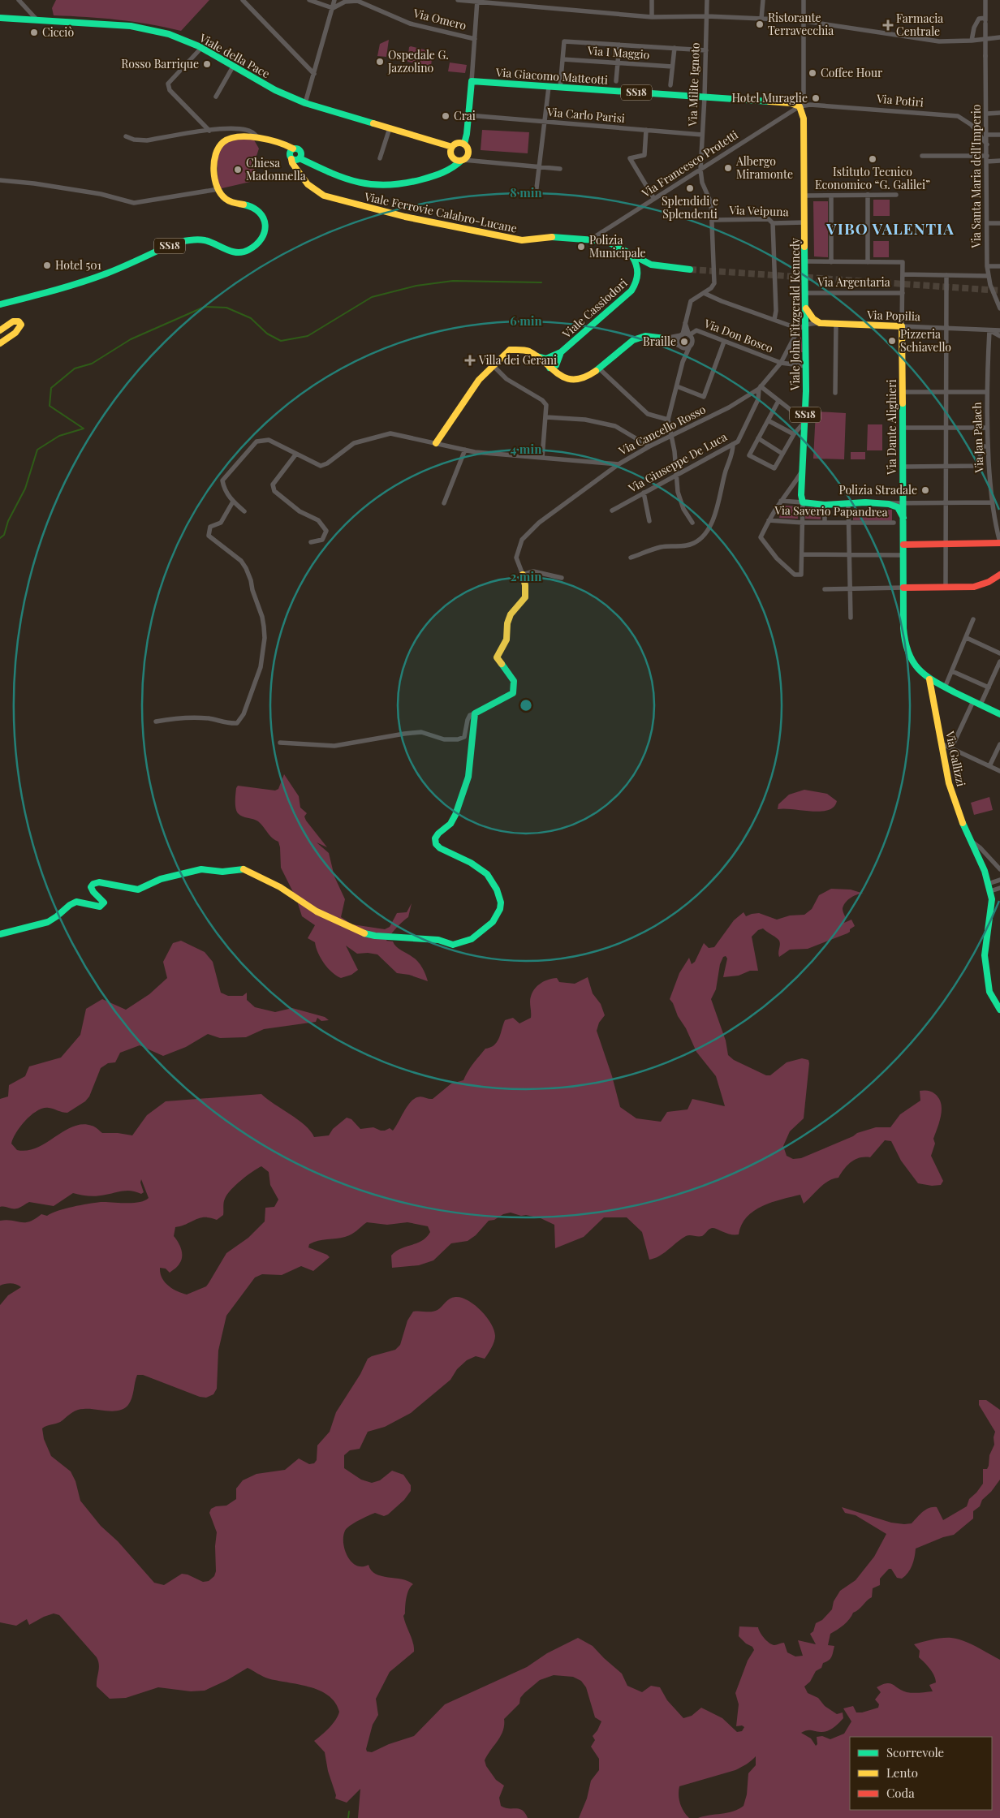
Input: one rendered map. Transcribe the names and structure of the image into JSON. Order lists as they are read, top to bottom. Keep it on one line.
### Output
{"streets":{"main road":["Viale della Pace","Via Giacomo Matteotti","SS18","Viale Ferrovie Calabro-Lucane","Viale Cassiodori","Viale John Fitzgerald Kennedy","Via Popilia","Via Dante Alighieri","Via Gallizzi"],"street":["Via Omero","Via I Maggio","Via Milite Ignoto","Via Potiri","Via Carlo Parisi","Via Francesco Protetti","Via Santa Maria dell'Imperio","Via Veipuna","Via Argentaria","Via Don Bosco","Via Cancello Rosso","Via Jan Palach","Via Giuseppe De Luca","Via Saverio Papandrea"]},"crossings":[["Via Giacomo Matteotti","Via Milite Ignoto"],["Via Giacomo Matteotti","Via Potiri"],["Via Giacomo Matteotti","Via Francesco Protetti"],["Via Giacomo Matteotti","Viale John Fitzgerald Kennedy"],["Via Milite Ignoto","Via Carlo Parisi"],["Via Milite Ignoto","Via Francesco Protetti"],["Via Milite Ignoto","Via Veipuna"],["Via Milite Ignoto","Via Don Bosco"],["Via Potiri","Via Francesco Protetti"],["Via Potiri","Via Santa Maria dell'Imperio"],["Via Potiri","Viale John Fitzgerald Kennedy"],["Via Francesco Protetti","Viale Ferrovie Calabro-Lucane"],["Via Francesco Protetti","Viale John Fitzgerald Kennedy"],["Via Veipuna","Viale John Fitzgerald Kennedy"],["Viale Ferrovie Calabro-Lucane","Viale Cassiodori"],["Via Argentaria","Viale John Fitzgerald Kennedy"],["Via Argentaria","Via Dante Alighieri"],["Viale John Fitzgerald Kennedy","Via Don Bosco"],["Via Popilia","Via Dante Alighieri"],["Via Popilia","Via Jan Palach"],["Via Don Bosco","Via Giuseppe De Luca"],["Via Dante Alighieri","Via Gallizzi"],["Via Cancello Rosso","Via Giuseppe De Luca"]],"districts":["VIBO VALENTIA"],"places":{"other":["Ristorante Terravecchia","Cicciò","Ospedale G. Jazzolino","Rosso Barrique","Coffee Hour","Hotel Muraglie","Crai","Istituto Tecnico Economico “G. Galilei”","Albergo Miramonte","Chiesa Madonnella","Splendidi e Splendenti","Polizia Municipale","Hotel 501","Pizzeria Schiavello","Braille","Polizia Stradale"],"health":["Farmacia Centrale","Villa dei Gerani"]},"legend":["Scorrevole","Lento","Coda"],"rings":["8 min","6 min","4 min","2 min"]}
